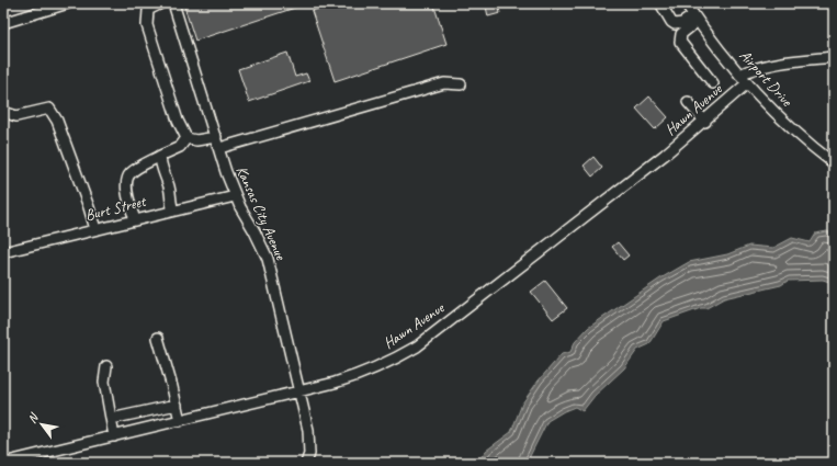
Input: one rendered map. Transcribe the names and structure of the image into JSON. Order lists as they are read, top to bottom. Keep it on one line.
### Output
{"streets":{"street":["Airport Drive","Hawn Avenue","Burt Street","Kansas City Avenue"]},"crossings":[["Airport Drive","Hawn Avenue"],["Hawn Avenue","Kansas City Avenue"],["Burt Street","Kansas City Avenue"]],"north":"top left"}
